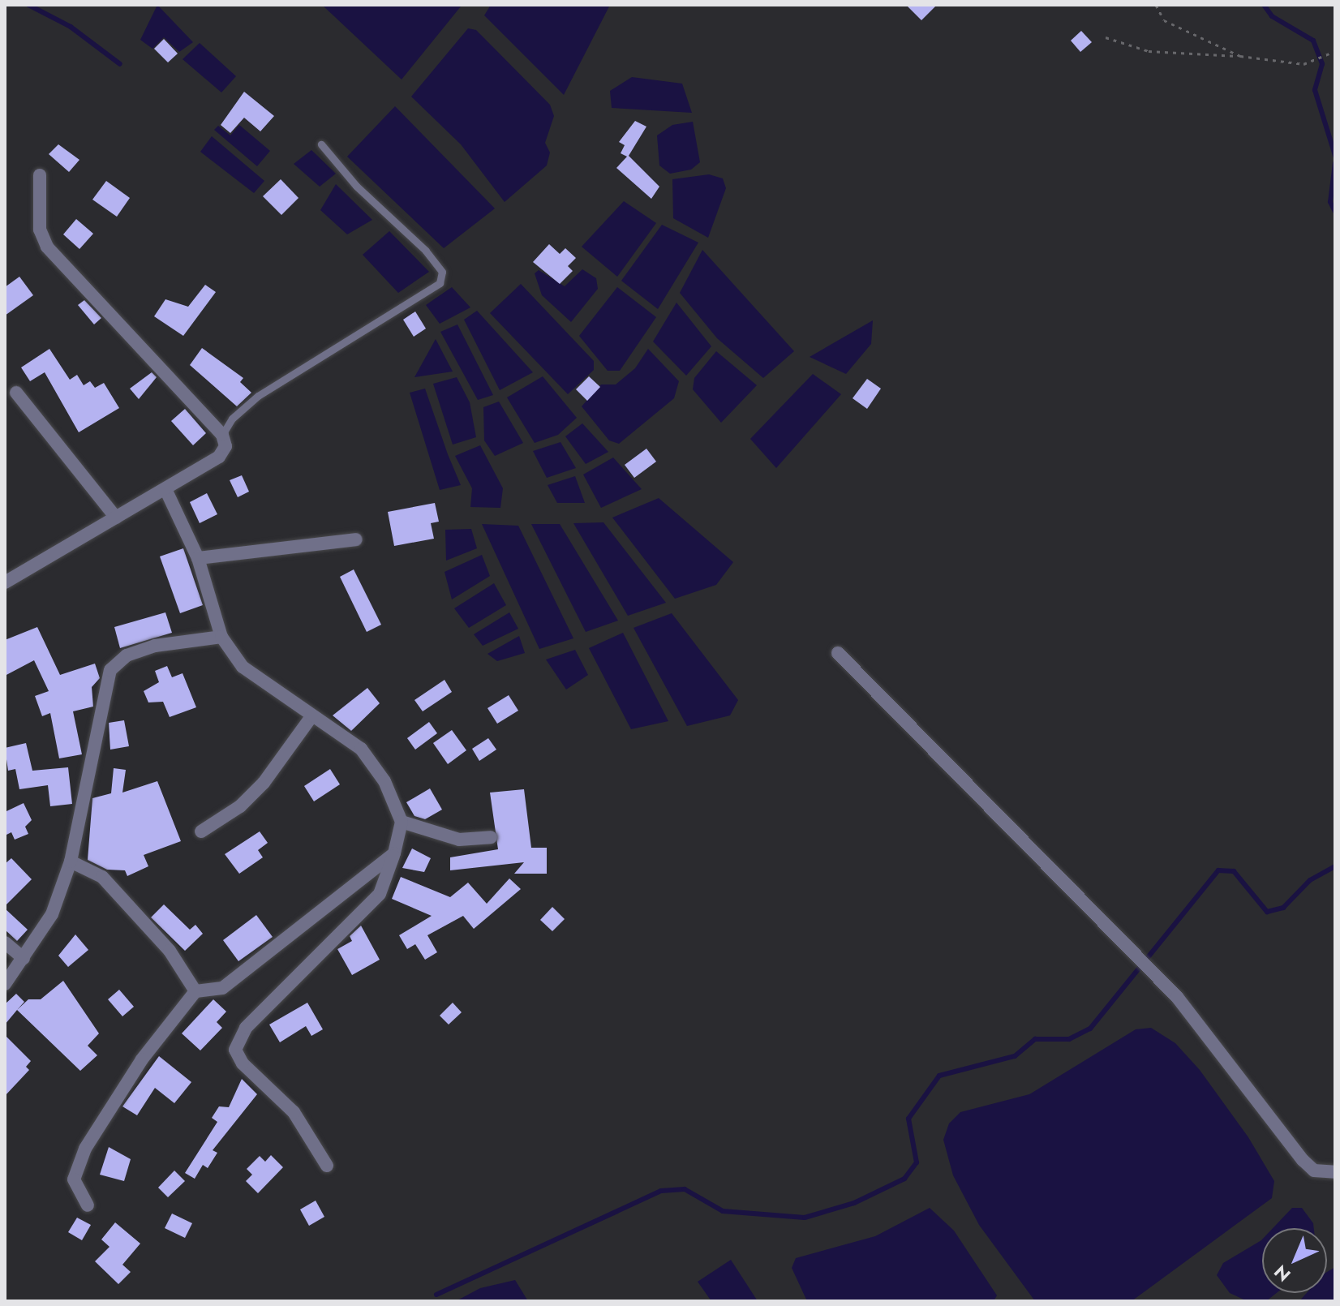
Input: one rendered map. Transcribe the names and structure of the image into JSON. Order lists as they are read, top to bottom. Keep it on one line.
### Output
{"north":"bottom left"}
